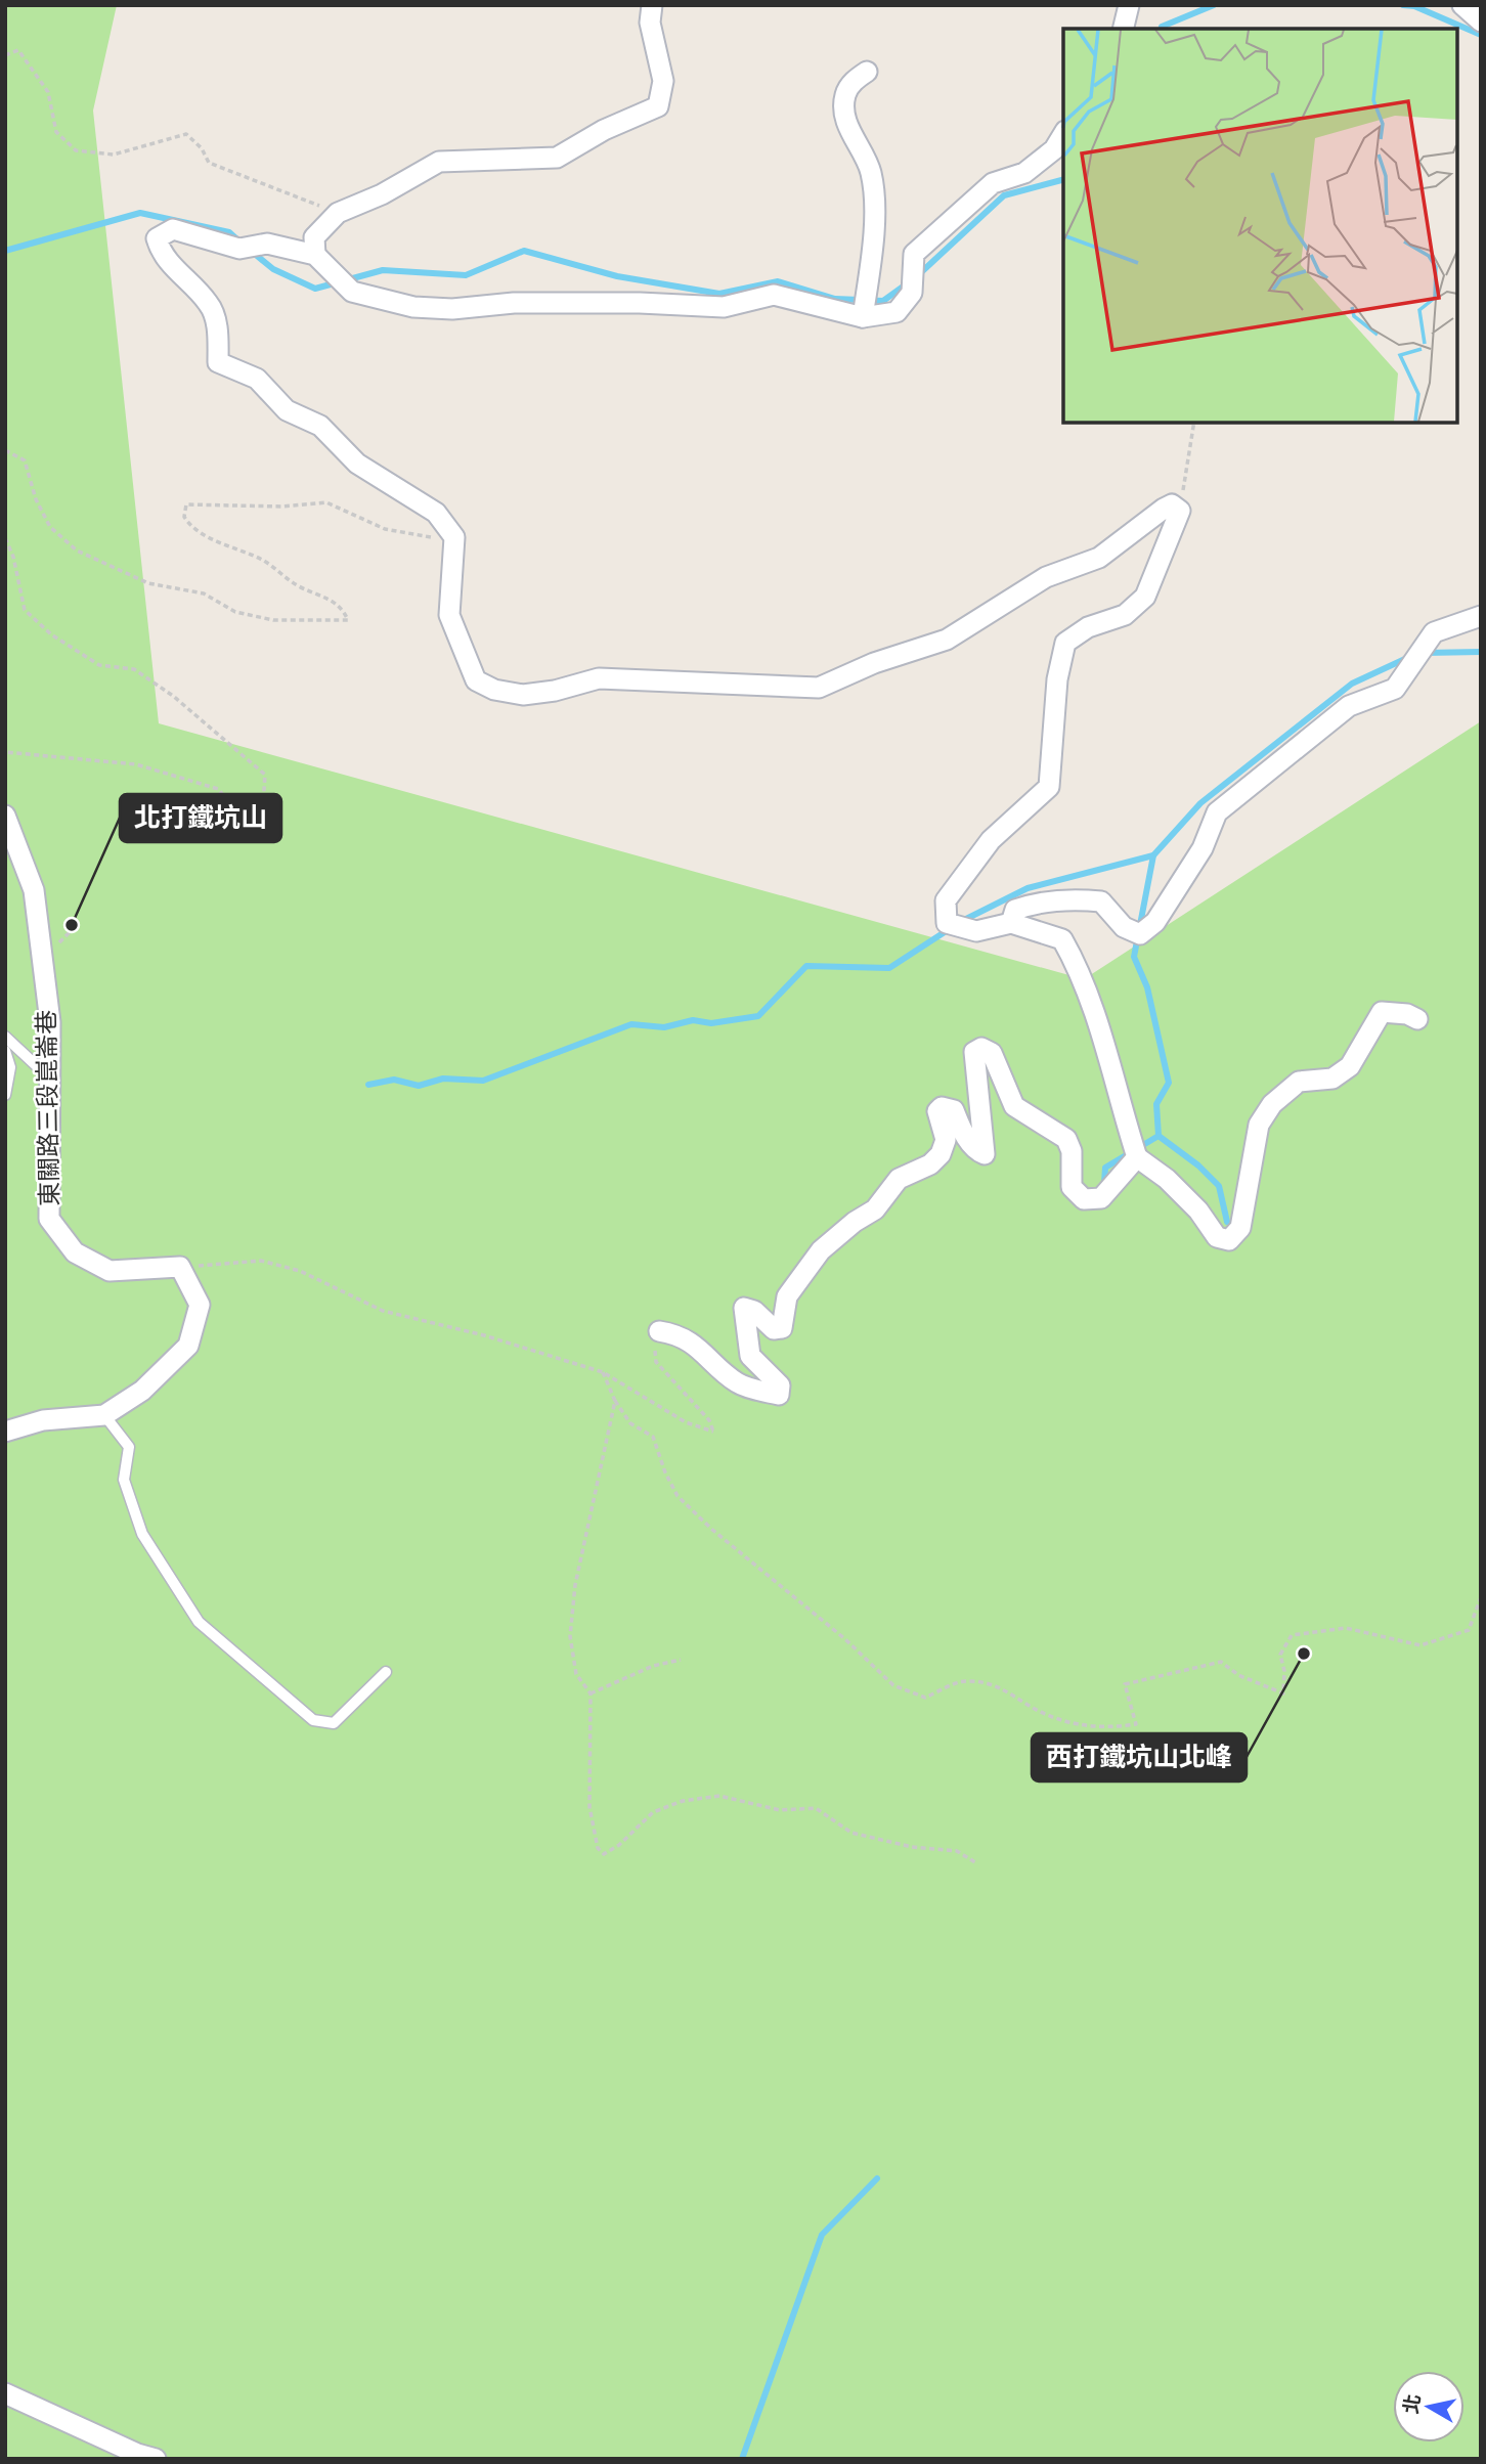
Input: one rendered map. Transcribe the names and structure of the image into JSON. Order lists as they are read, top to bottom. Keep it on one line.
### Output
{"streets":{"street":["東關路三段崑崙巷"]},"places":["北打鐵坑山","西打鐵坑山北峰"],"north":"left"}
